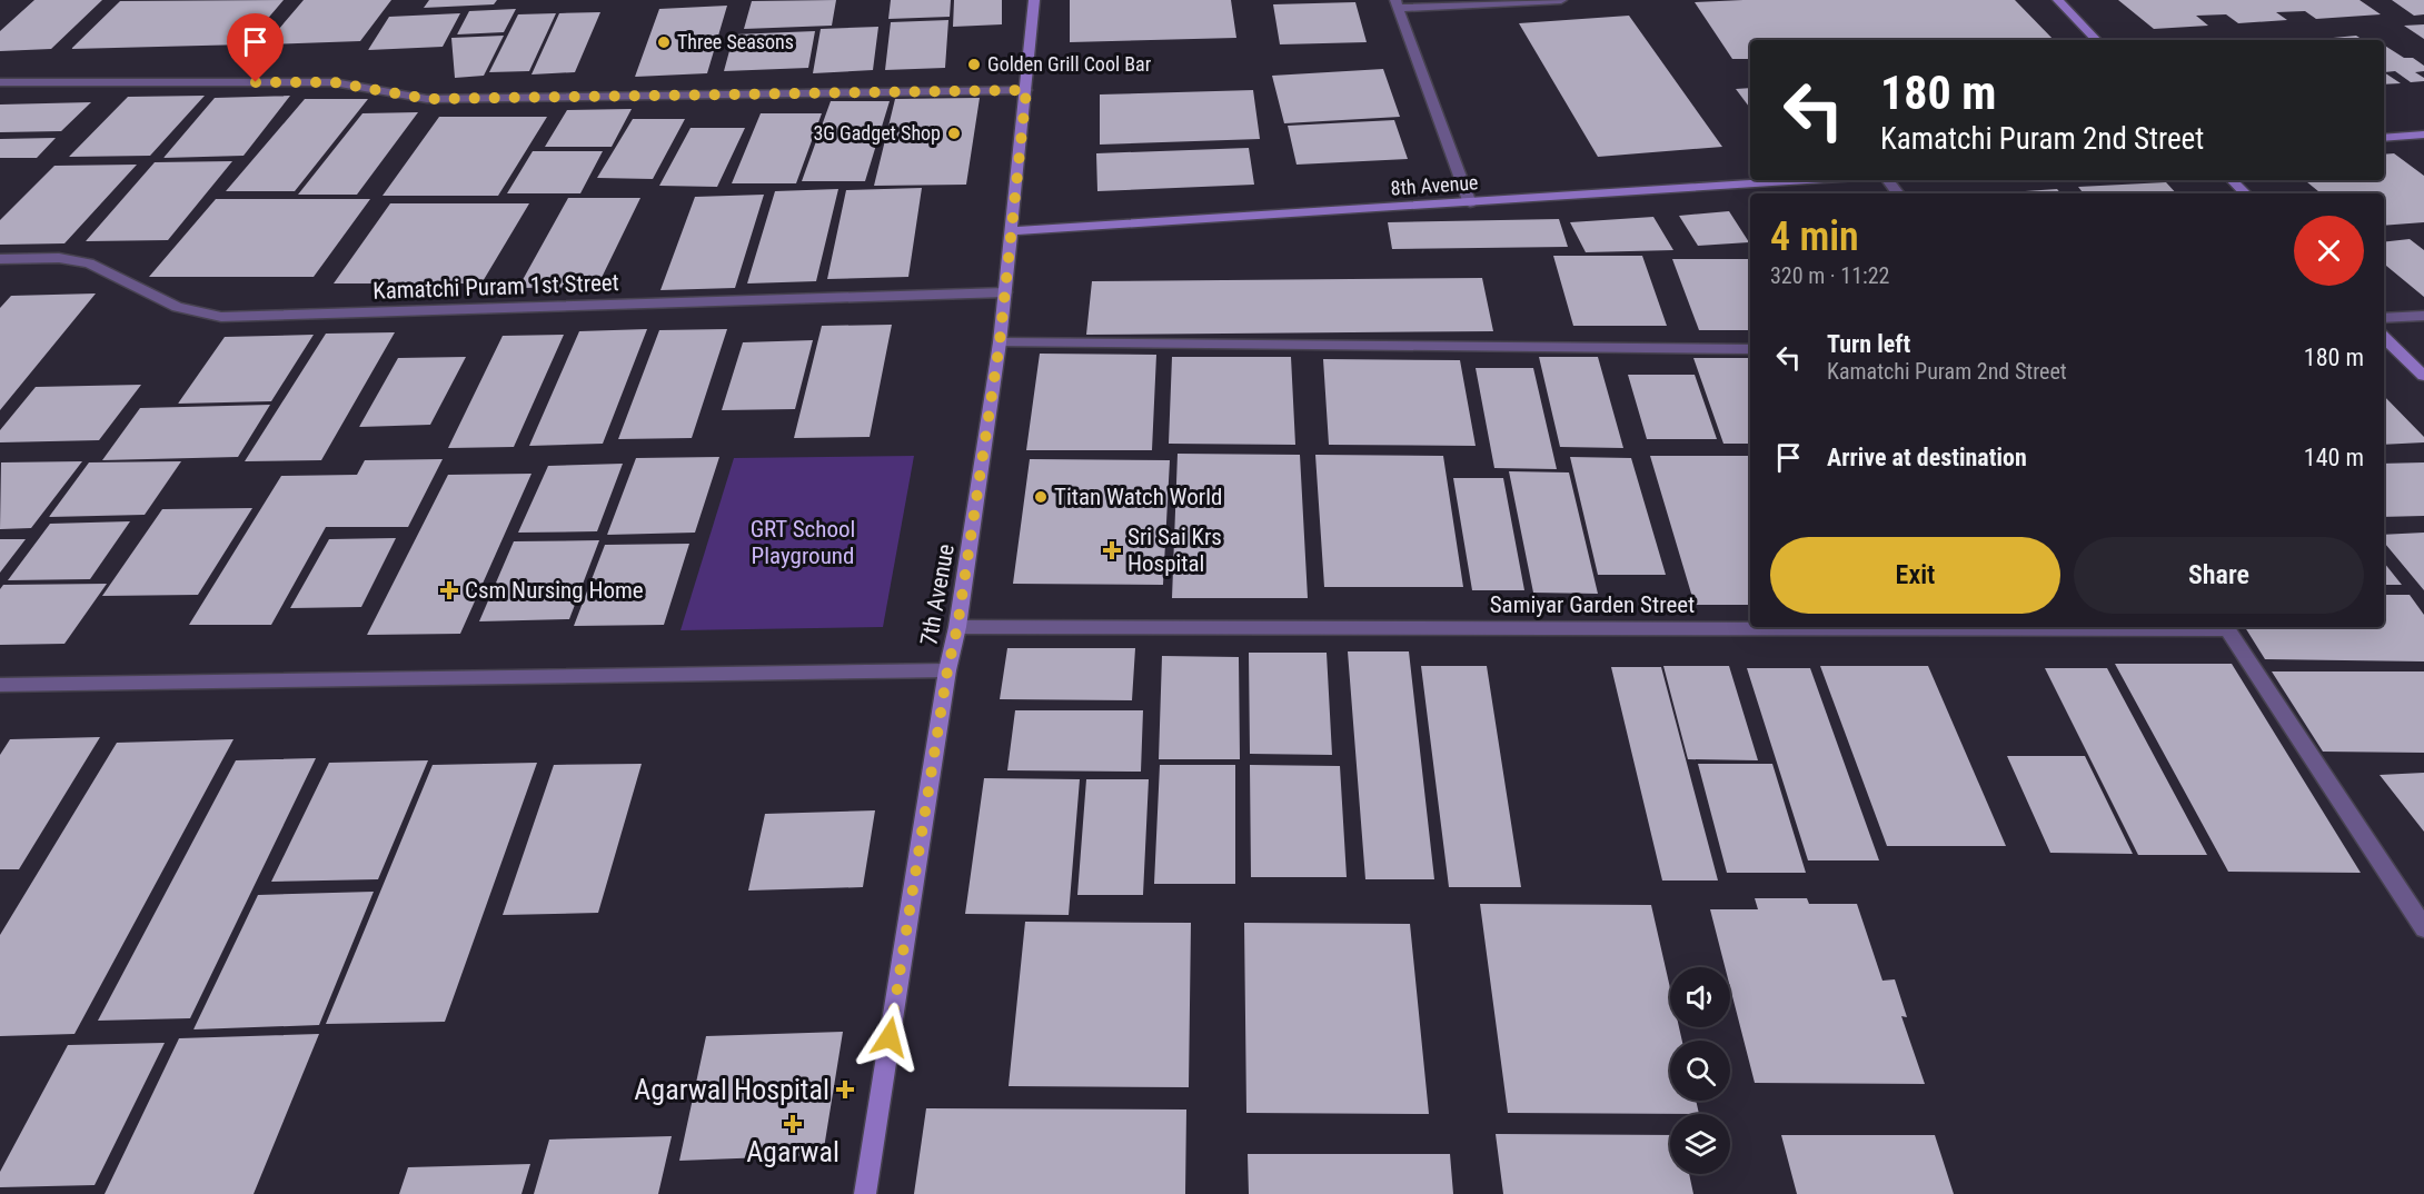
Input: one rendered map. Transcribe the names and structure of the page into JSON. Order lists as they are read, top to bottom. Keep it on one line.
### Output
{"streets":{"main road":["8th Avenue","7th Avenue"],"street":["Kamatchi Puram 1st Street","Samiyar Garden Street"]},"crossings":[["8th Avenue","7th Avenue"],["Kamatchi Puram 1st Street","7th Avenue"],["7th Avenue","Samiyar Garden Street"]],"parks":["GRT School Playground"],"places":{"other":["Three Seasons","Golden Grill Cool Bar","3G Gadget Shop","Titan Watch World"],"health":["Sri Sai Krs Hospital","Csm Nursing Home","Agarwal Hospital","Agarwal"]},"page":{"turn":["180 m","Kamatchi Puram 2nd Street"],"heading":["4 min","320 m · 11:22"],"list":[{"name":"Turn left","note":"Kamatchi Puram 2nd Street","value":"180 m"},{"name":"Arrive at destination","value":"140 m"}],"buttons":["Exit","Share"]}}
